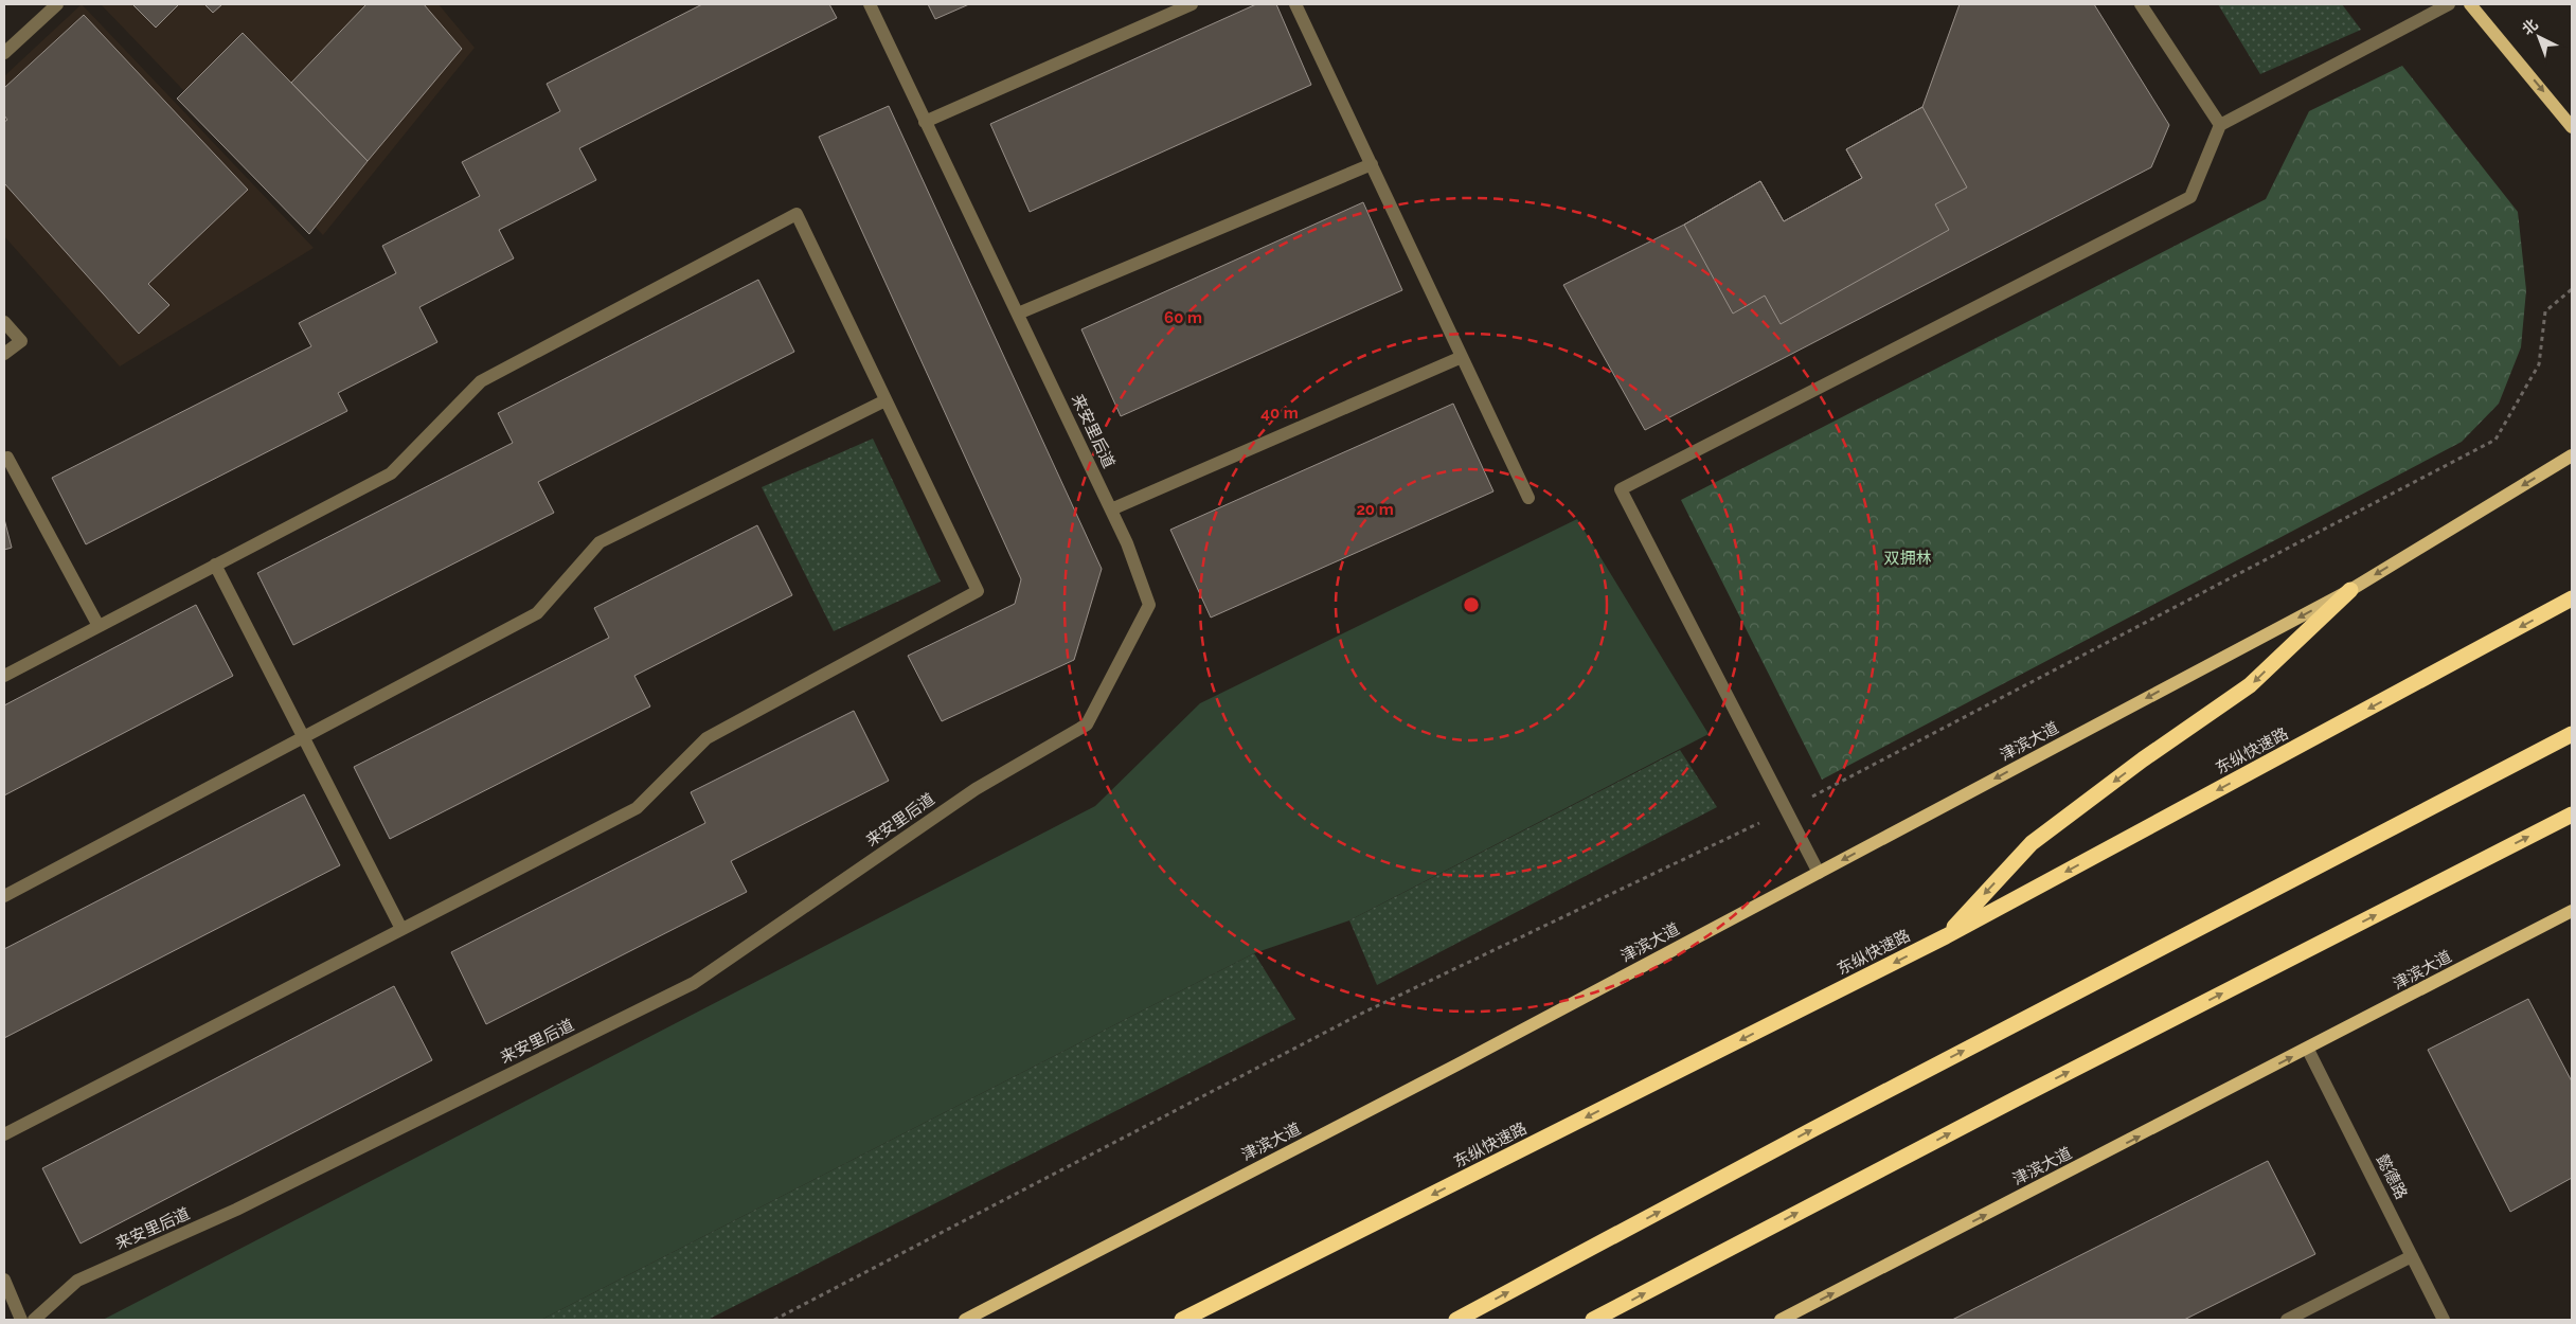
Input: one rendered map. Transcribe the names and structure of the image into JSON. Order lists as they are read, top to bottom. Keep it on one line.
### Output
{"streets":{"highway":["东纵快速路"],"main road":["津滨大道"],"street":["来安里后道","懿德路"]},"crossings":[["津滨大道","懿德路"]],"parks":["双拥林"],"north":"top left","rings":["60 m","40 m","20 m"]}
